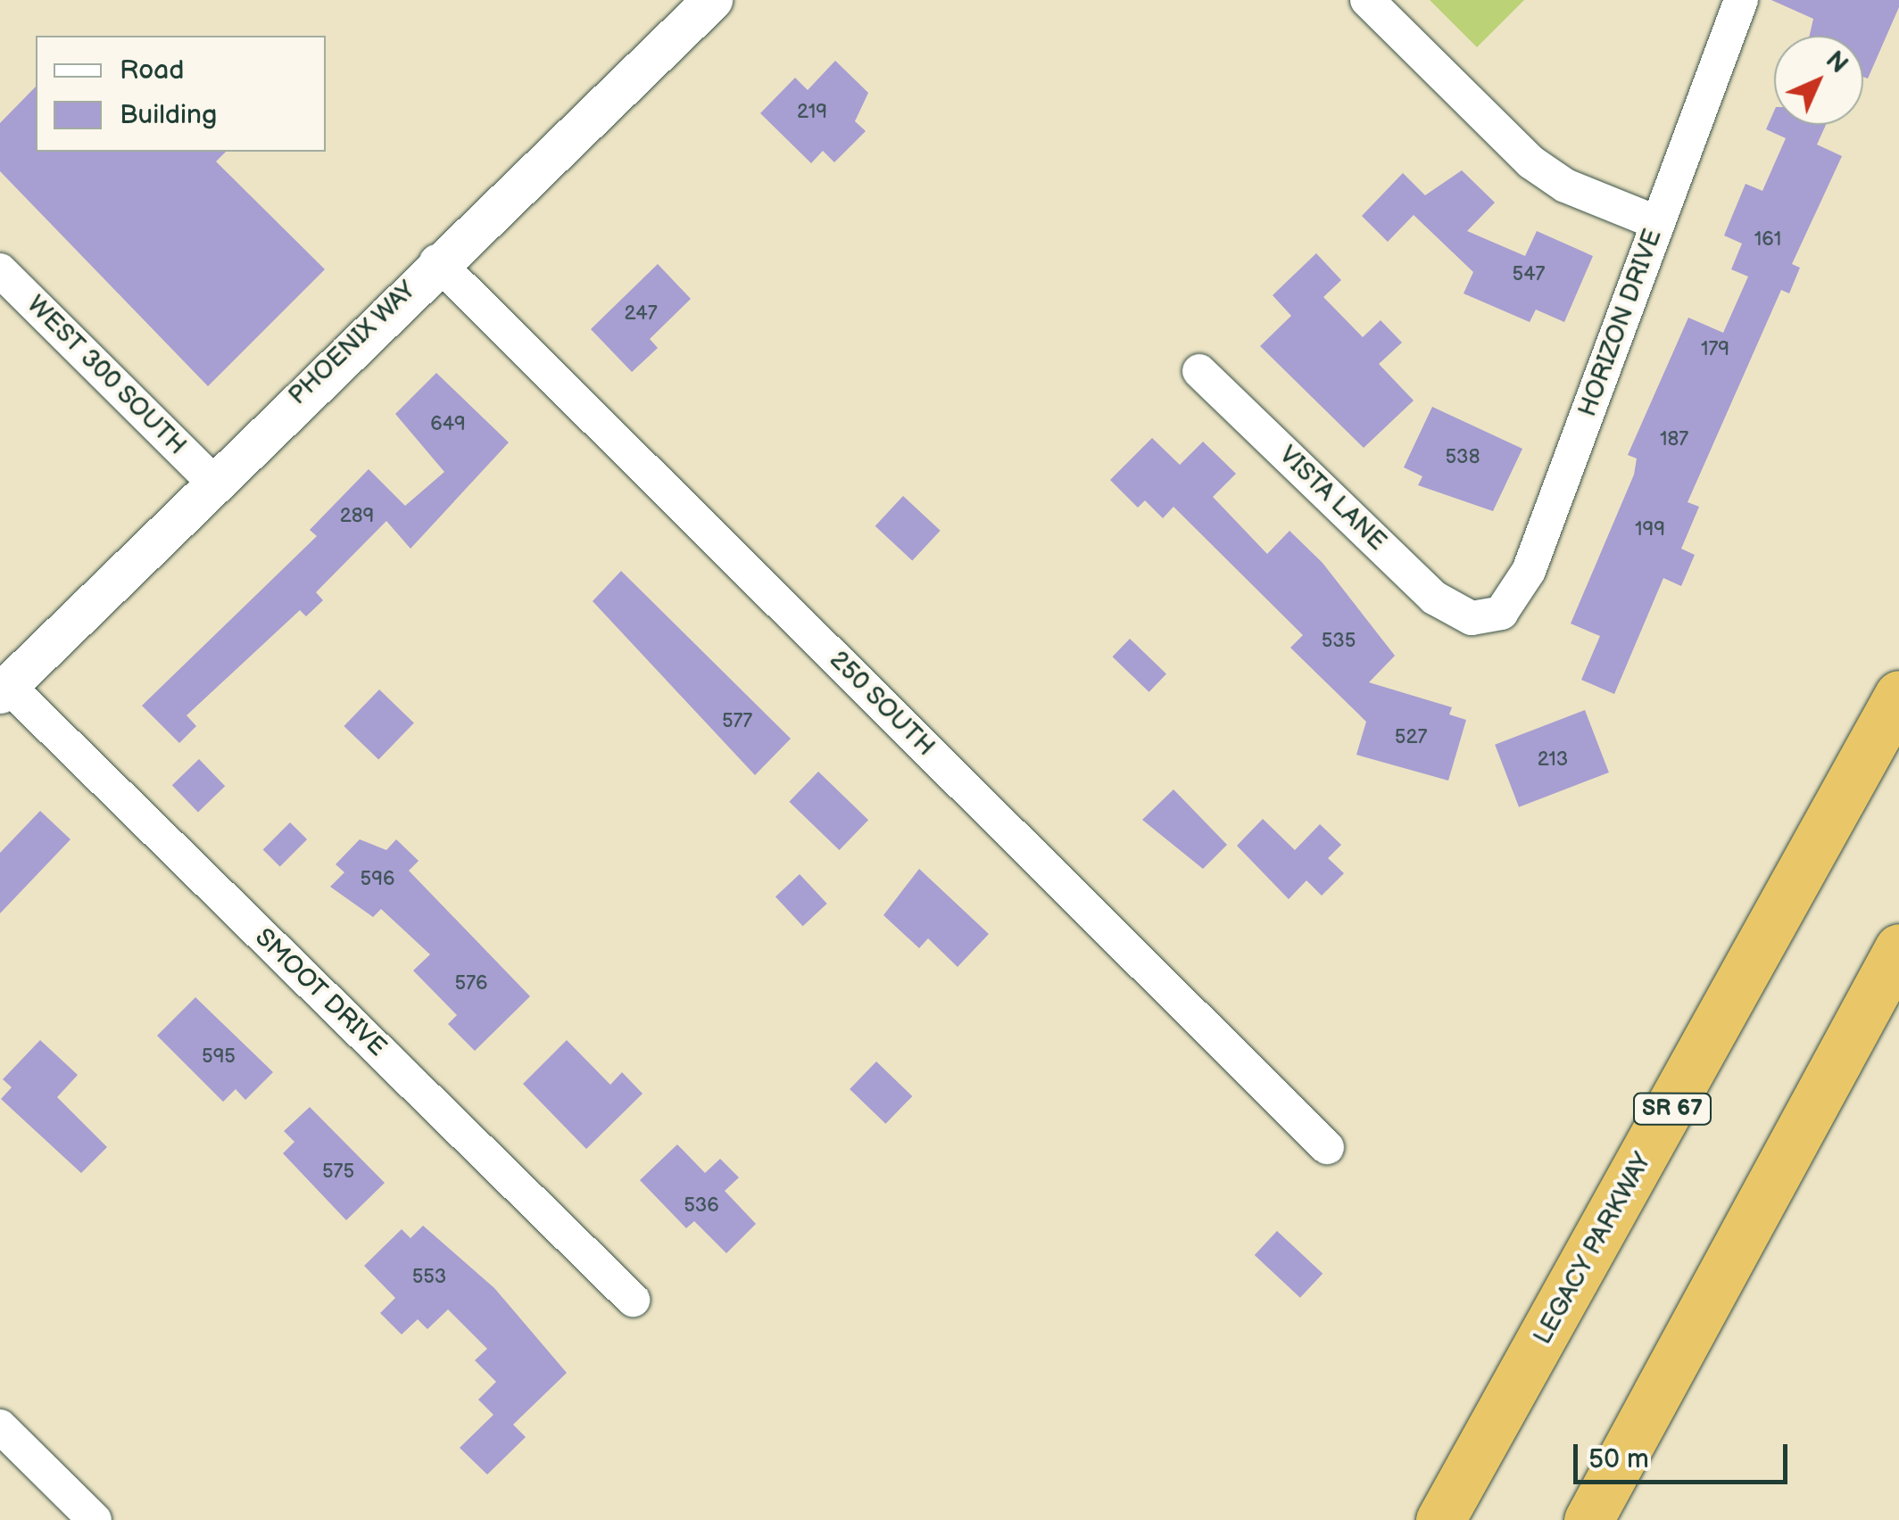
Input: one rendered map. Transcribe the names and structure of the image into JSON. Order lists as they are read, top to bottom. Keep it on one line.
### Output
{"streets":{"highway":["SR 67","LEGACY PARKWAY"],"street":["HORIZON DRIVE","PHOENIX WAY","WEST 300 SOUTH","VISTA LANE","250 SOUTH","SMOOT DRIVE"]},"crossings":[["HORIZON DRIVE","VISTA LANE"],["PHOENIX WAY","WEST 300 SOUTH"],["PHOENIX WAY","250 SOUTH"],["PHOENIX WAY","SMOOT DRIVE"]],"house_numbers":["219","161","547","247","179","649","187","538","289","199","535","577","527","213","596","576","595","575","536","553"],"legend":["Road","Building"],"scale_bar":"50 m","north":"top right"}
